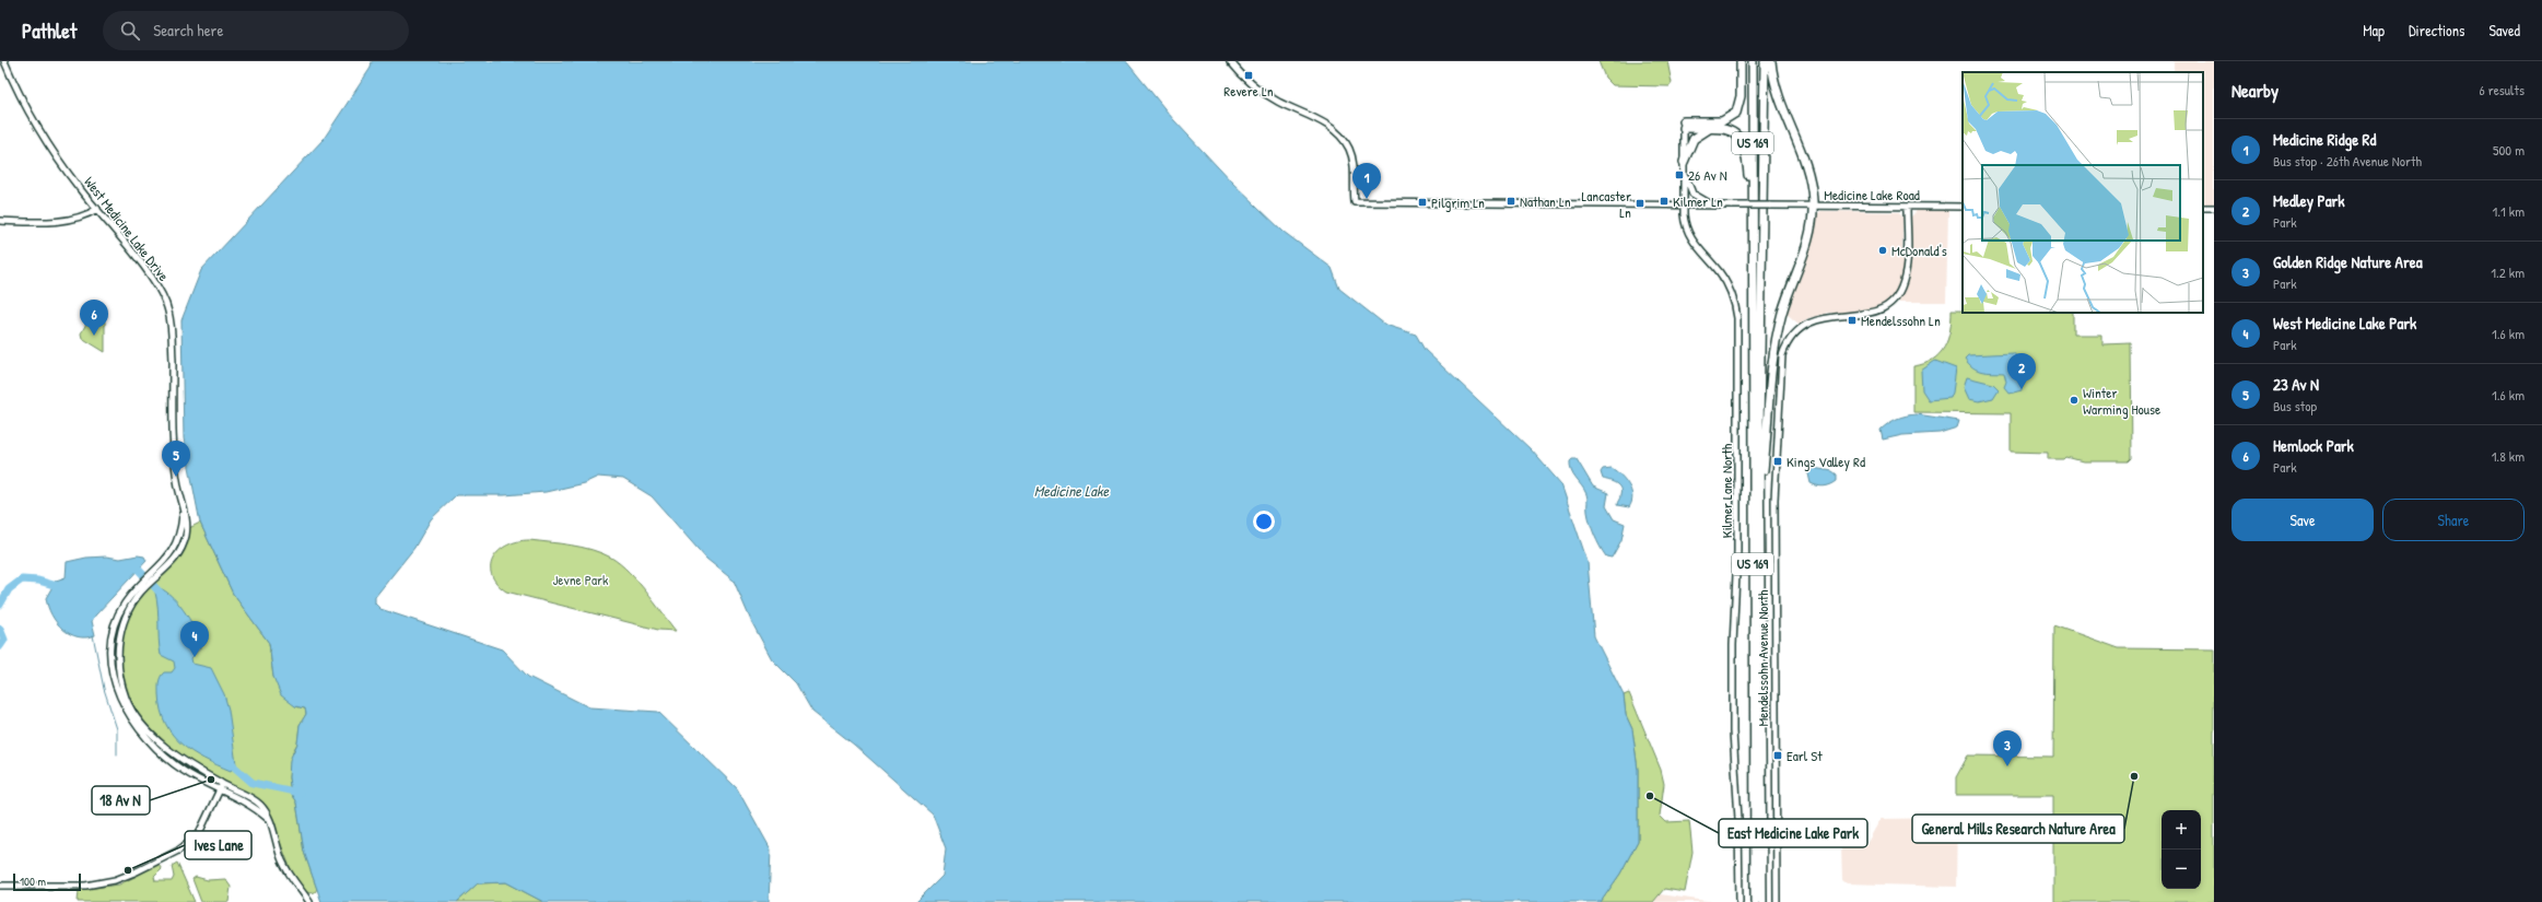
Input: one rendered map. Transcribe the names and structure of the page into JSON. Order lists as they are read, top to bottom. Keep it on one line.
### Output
{"streets":{"highway":["US 169"],"street":["Medicine Lake Road","West Medicine Lake Drive","Kilmer Lane North","Mendelssohn Avenue North"]},"crossings":[["Medicine Lake Road","Kilmer Lane North"],["Medicine Lake Road","Mendelssohn Avenue North"]],"water":["Medicine Lake"],"parks":["Jevne Park"],"places":{"transit":["Revere Ln","26 Av N","Nathan Ln","Kilmer Ln","Pilgrim Ln","Lancaster Ln","Mendelssohn Ln","Kings Valley Rd","Earl St"],"other":["McDonald's","Winter Warming House","General Mills Research Nature Area","18 Av N","East Medicine Lake Park","Ives Lane"]},"scale_bar":"100 m","page":{"header":"Pathlet","search":"Search here","nav":["Map","Directions","Saved"],"heading":["Nearby","6 results"],"list":[{"mark":"1","name":"Medicine Ridge Rd","note":"Bus stop · 26th Avenue North","value":"500 m"},{"mark":"2","name":"Medley Park","note":"Park","value":"1.1 km"},{"mark":"3","name":"Golden Ridge Nature Area","note":"Park","value":"1.2 km"},{"mark":"4","name":"West Medicine Lake Park","note":"Park","value":"1.6 km"},{"mark":"5","name":"23 Av N","note":"Bus stop","value":"1.6 km"},{"mark":"6","name":"Hemlock Park","note":"Park","value":"1.8 km"}],"pins":["1","6","2","5","4","3"],"buttons":["Save","Share"],"map_buttons":["+","−"],"scale":"100 m"}}
